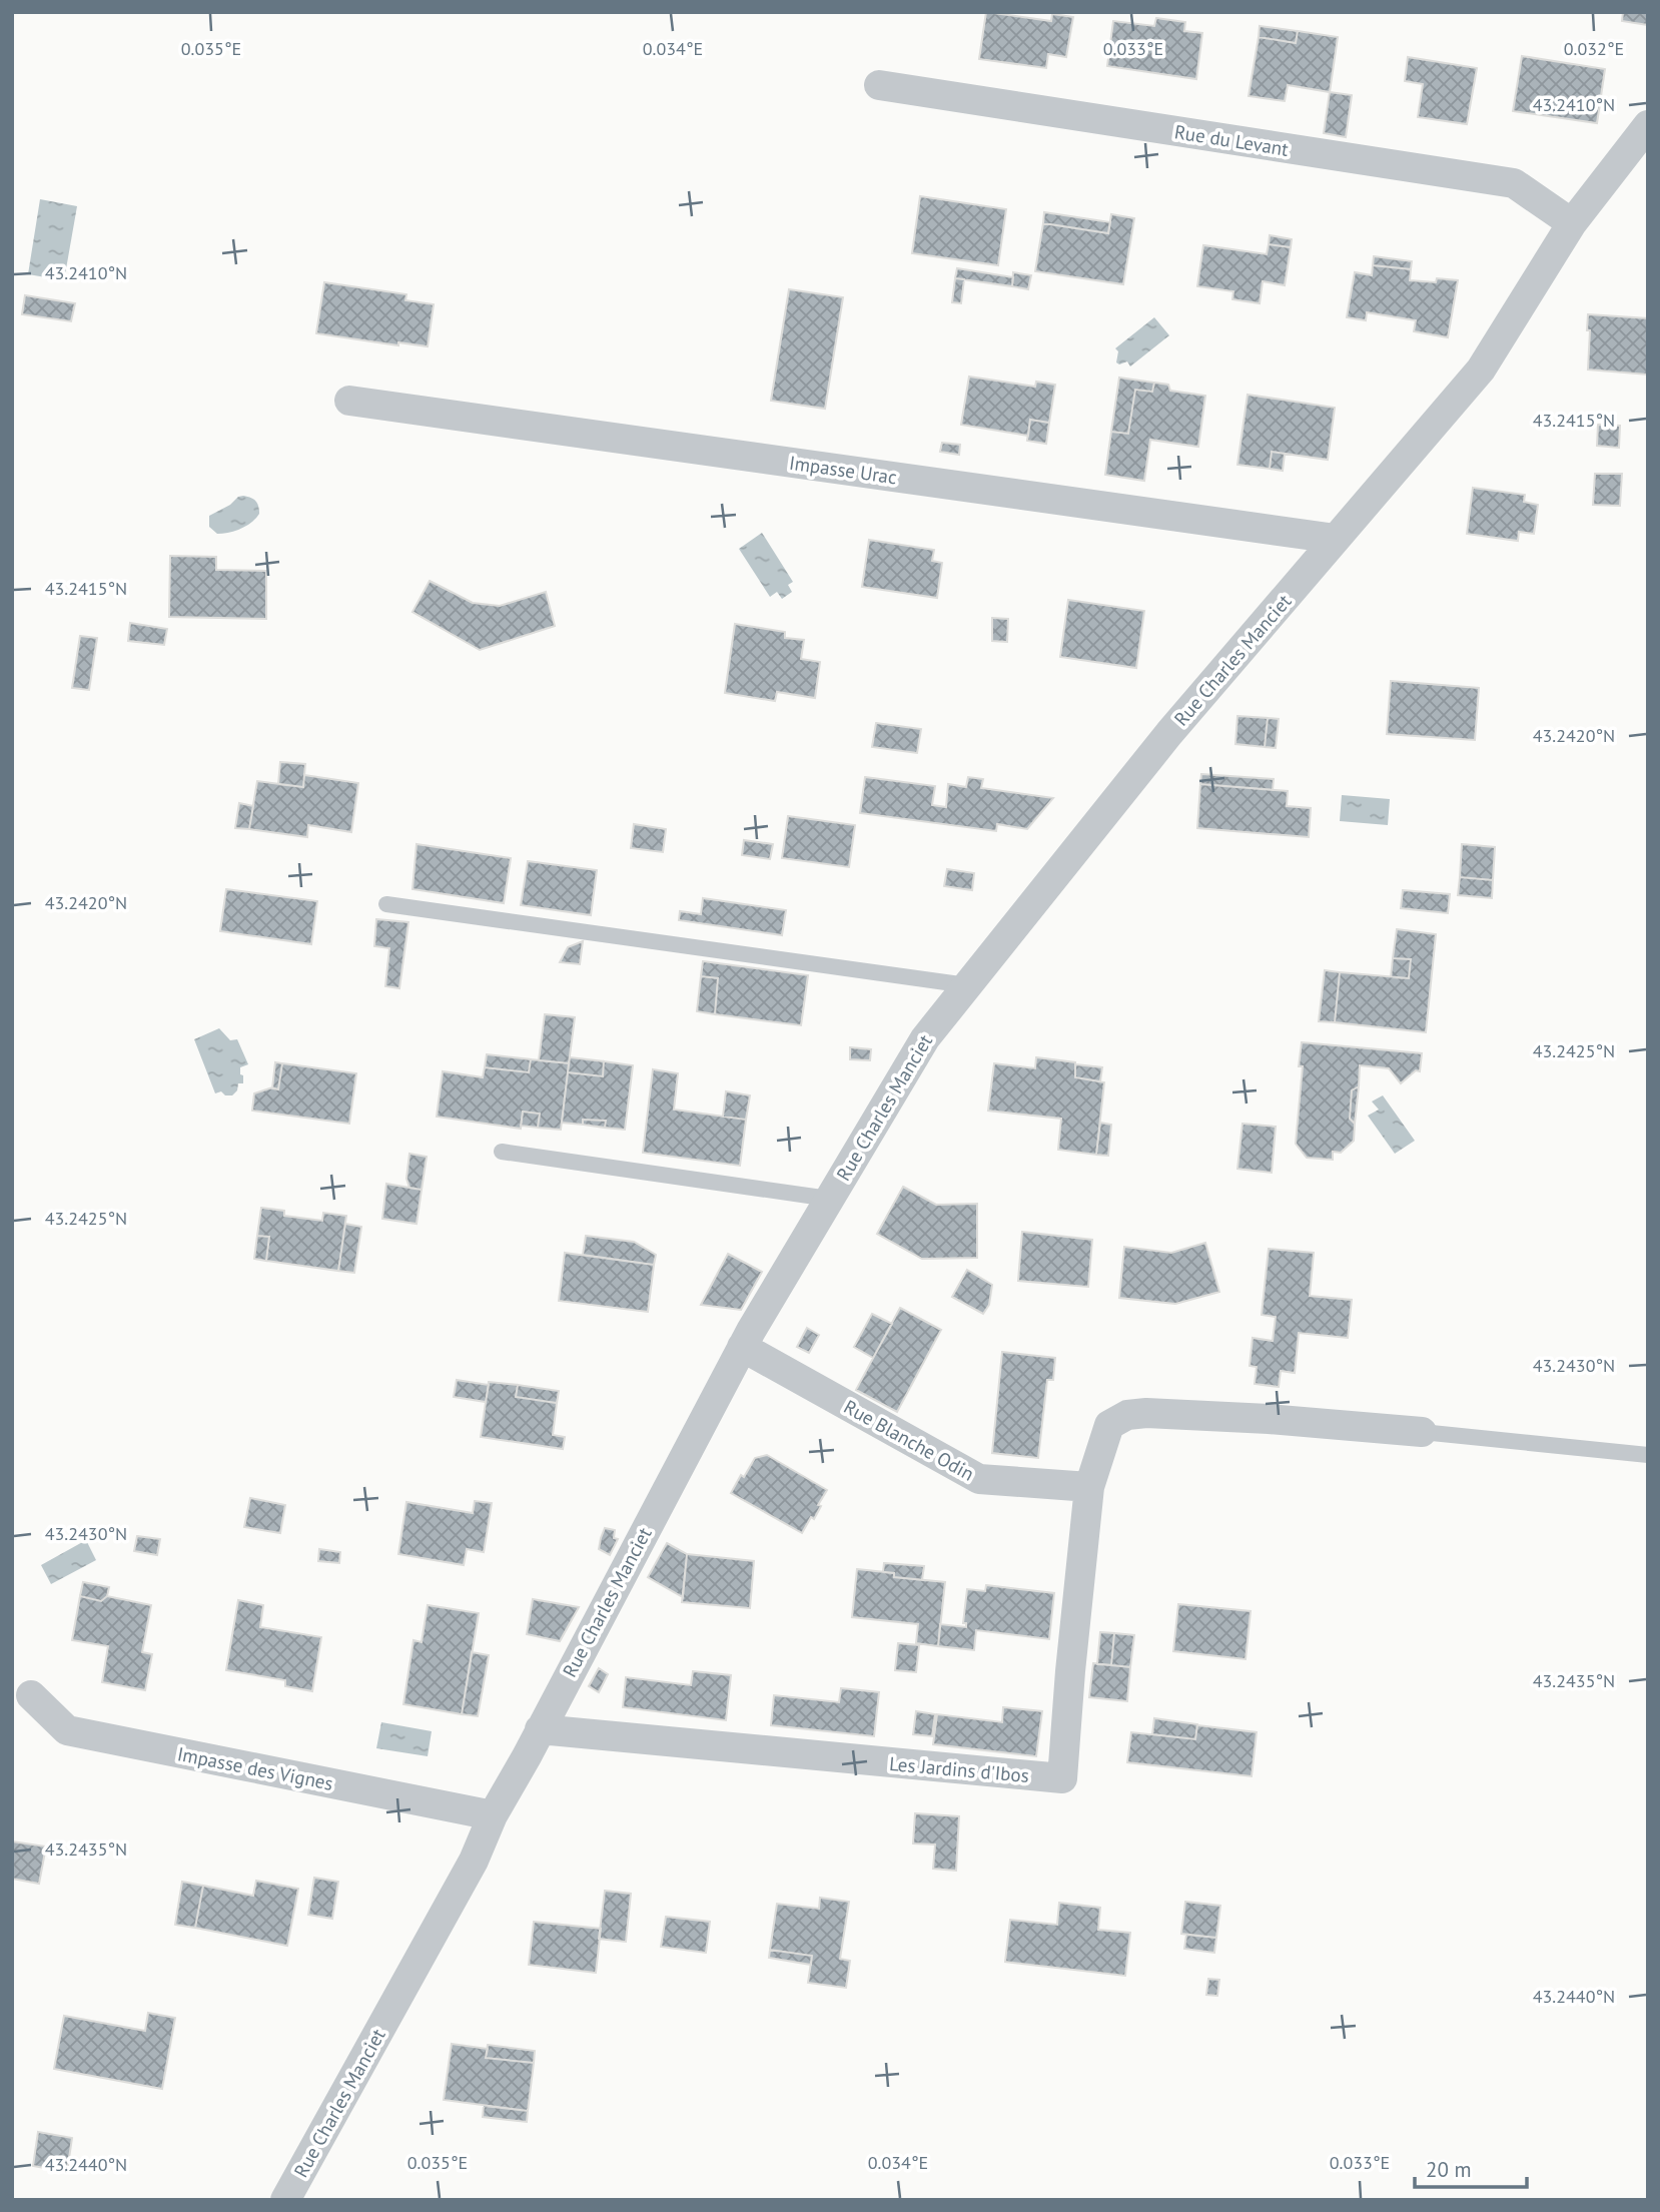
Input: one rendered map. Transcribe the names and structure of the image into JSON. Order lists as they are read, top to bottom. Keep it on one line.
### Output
{"streets":{"street":["Rue du Levant","Impasse Urac","Rue Charles Manciet","Rue Blanche Odin","Impasse des Vignes","Les Jardins d'Ibos"]},"crossings":[["Rue du Levant","Rue Charles Manciet"],["Impasse Urac","Rue Charles Manciet"],["Rue Charles Manciet","Rue Blanche Odin"],["Rue Charles Manciet","Impasse des Vignes"],["Rue Charles Manciet","Les Jardins d'Ibos"],["Rue Blanche Odin","Les Jardins d'Ibos"]],"scale_bar":"20 m","coordinates":["0.035°E","0.034°E","0.033°E","0.032°E","43.2410°N","43.2415°N","43.2420°N","43.2425°N","43.2430°N","43.2435°N","43.2440°N"]}
